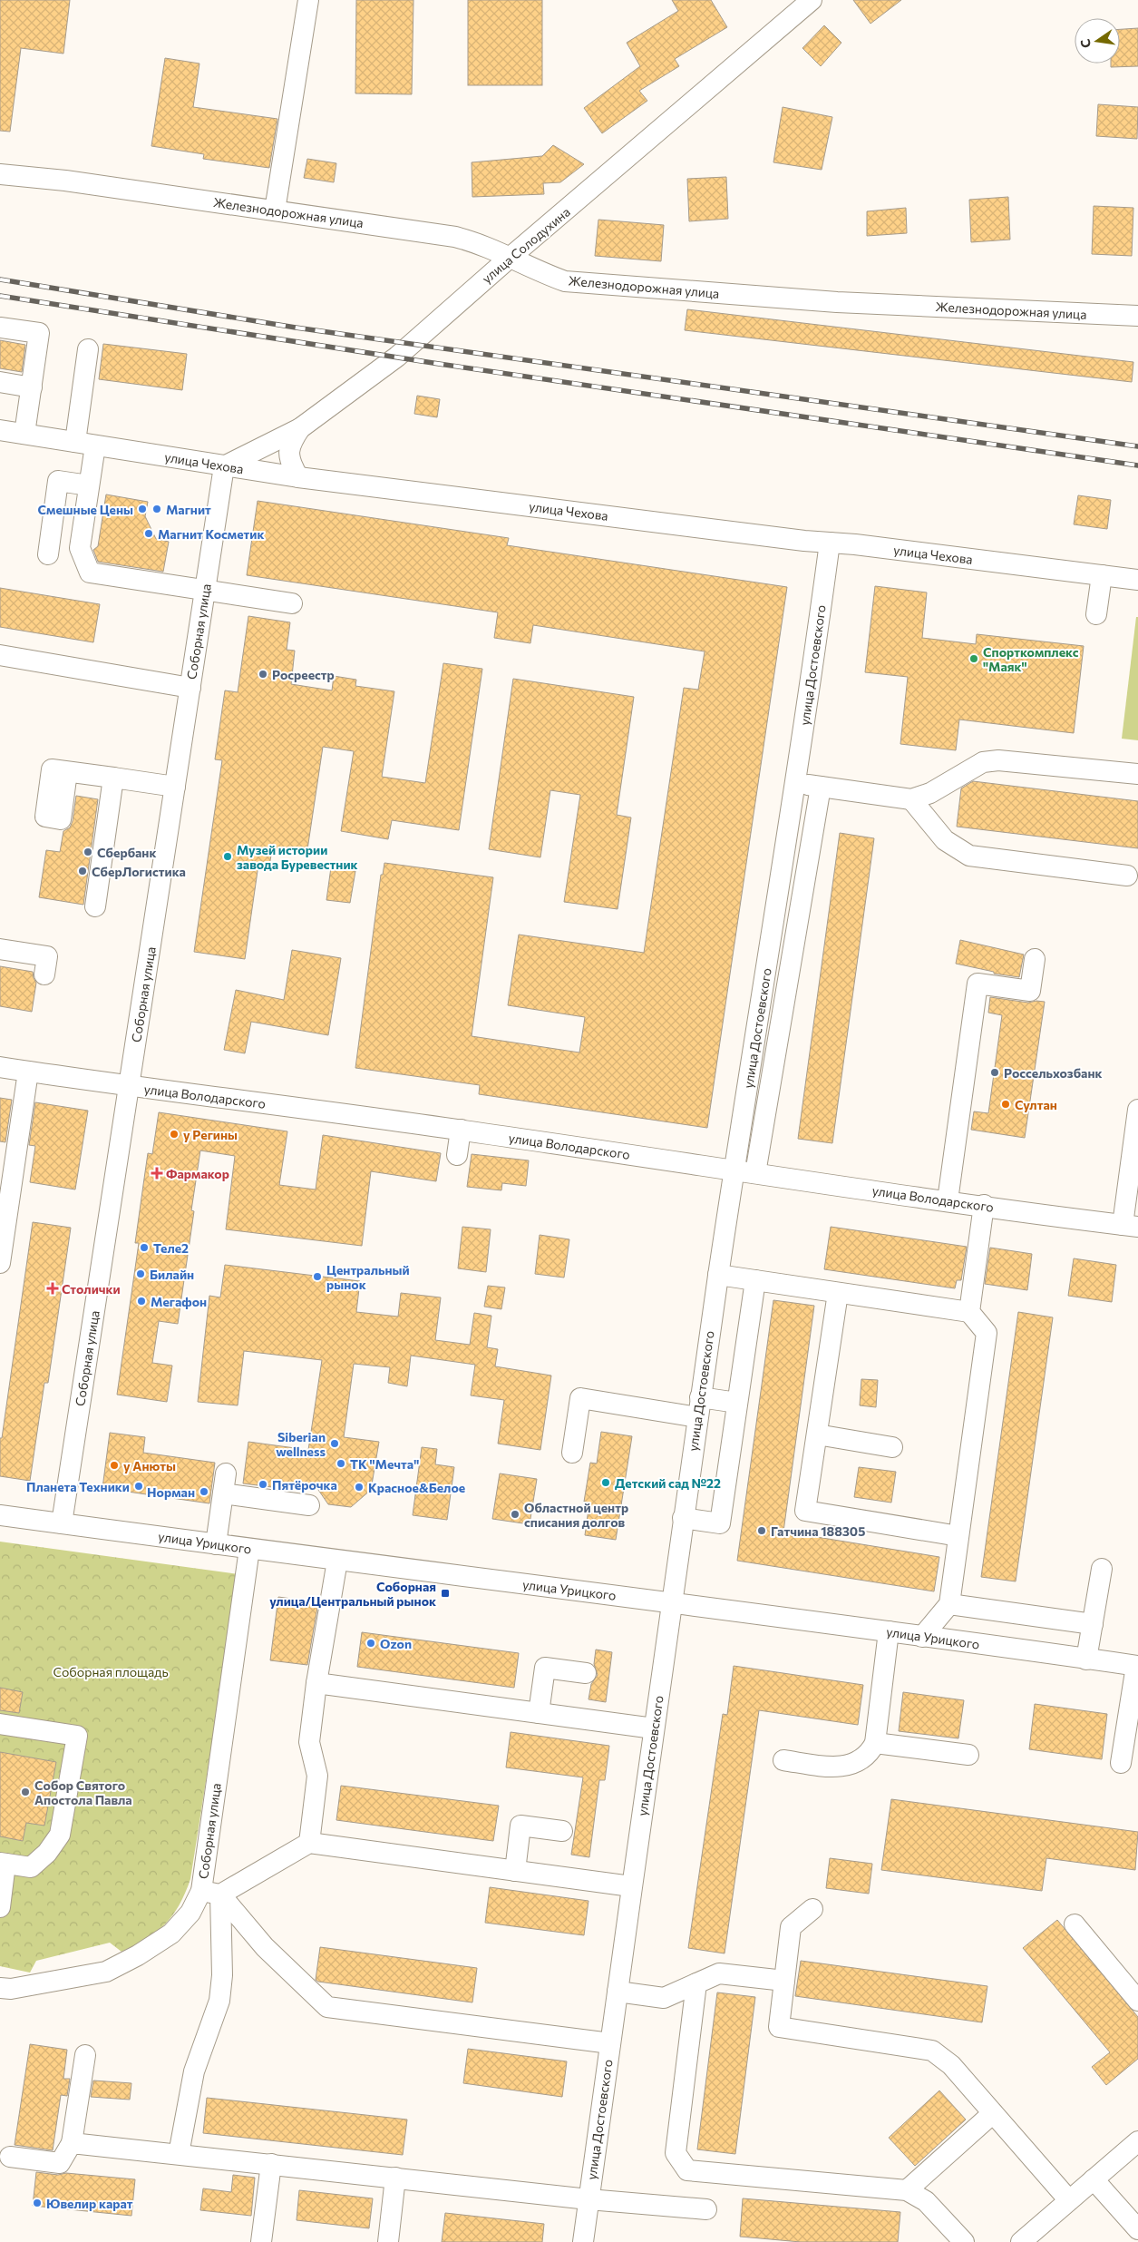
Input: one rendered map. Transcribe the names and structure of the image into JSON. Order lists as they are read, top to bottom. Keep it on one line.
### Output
{"streets":{"street":["Железнодорожная улица","улица Солодухина","улица Чехова","Соборная улица","улица Достоевского","улица Володарского","улица Урицкого"]},"crossings":[["Железнодорожная улица","улица Солодухина"],["улица Солодухина","улица Чехова"],["улица Солодухина","Соборная улица"],["улица Чехова","Соборная улица"],["улица Чехова","улица Достоевского"],["Соборная улица","улица Володарского"],["Соборная улица","улица Урицкого"],["улица Достоевского","улица Володарского"],["улица Достоевского","улица Урицкого"]],"parks":["Соборная площадь"],"places":{"other":["Смешные Цены","Магнит","Магнит Косметик","Спорткомплекс \"Маяк\"","Росреестр","Сбербанк","Музей истории завода Буревестник","СберЛогистика","Россельхозбанк","Султан","у Регины","Теле2","Билайн","Центральный рынок","Мегафон","Siberian wellness","ТК \"Мечта\"","у Анюты","Детский сад №22","Пятёрочка","Планета Техники","Красное&Белое","Норман","Областной центр списания долгов","Гатчина 188305","Ozon","Собор Святого Апостола Павла","Ювелир карат"],"health":["Фармакор","Столички"],"transit":["Соборная улица/Центральный рынок"]},"north":"left"}
